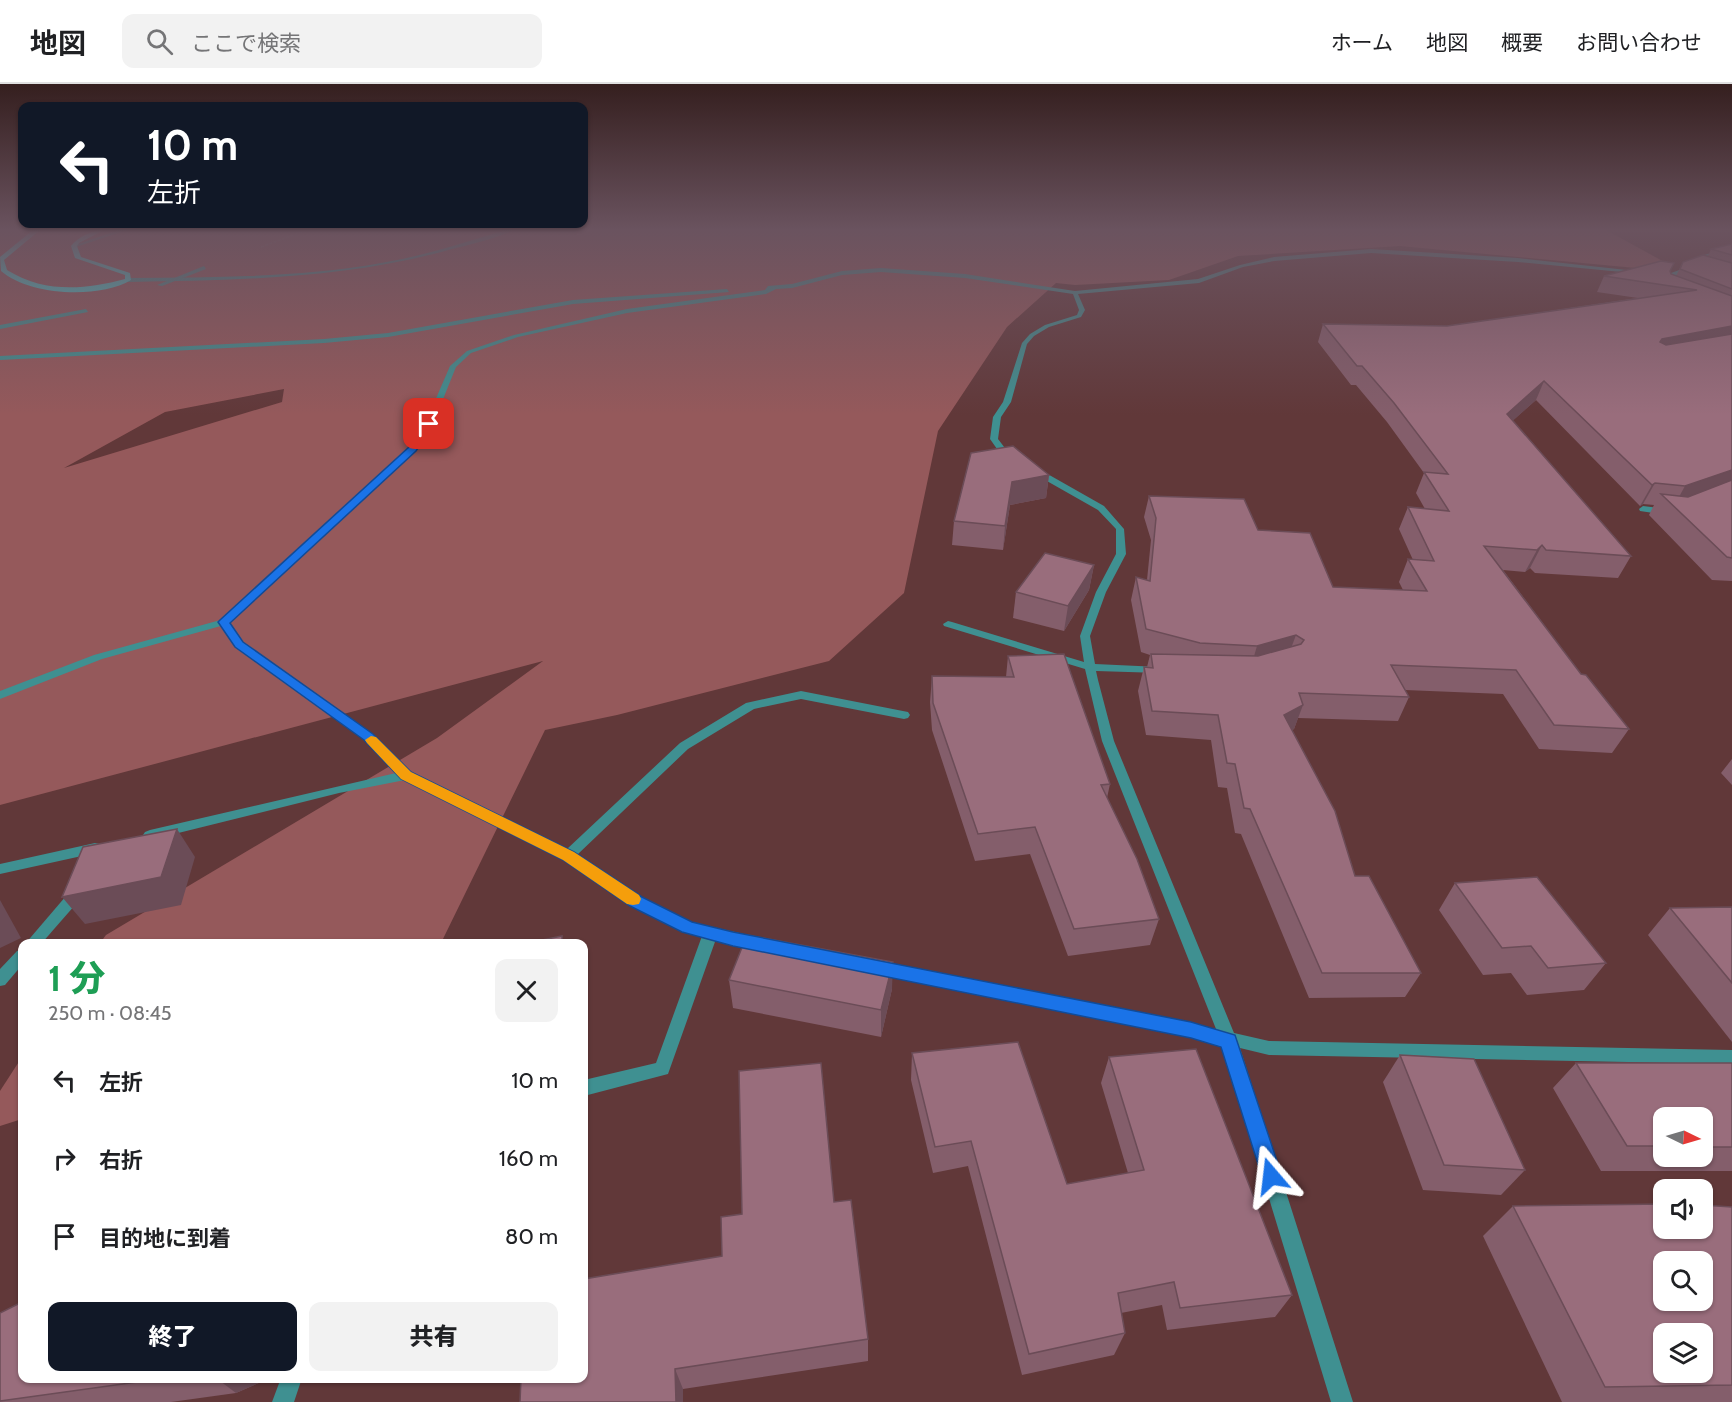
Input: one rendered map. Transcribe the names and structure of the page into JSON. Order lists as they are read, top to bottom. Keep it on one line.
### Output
{"north":"right","page":{"header":"地図","search":"ここで検索","nav":["ホーム","地図","概要","お問い合わせ"],"turn":["10 m","左折"],"heading":["1 分","250 m · 08:45"],"list":[{"name":"左折","value":"10 m"},{"name":"右折","value":"160 m"},{"name":"目的地に到着","value":"80 m"}],"buttons":["終了","共有"]}}
